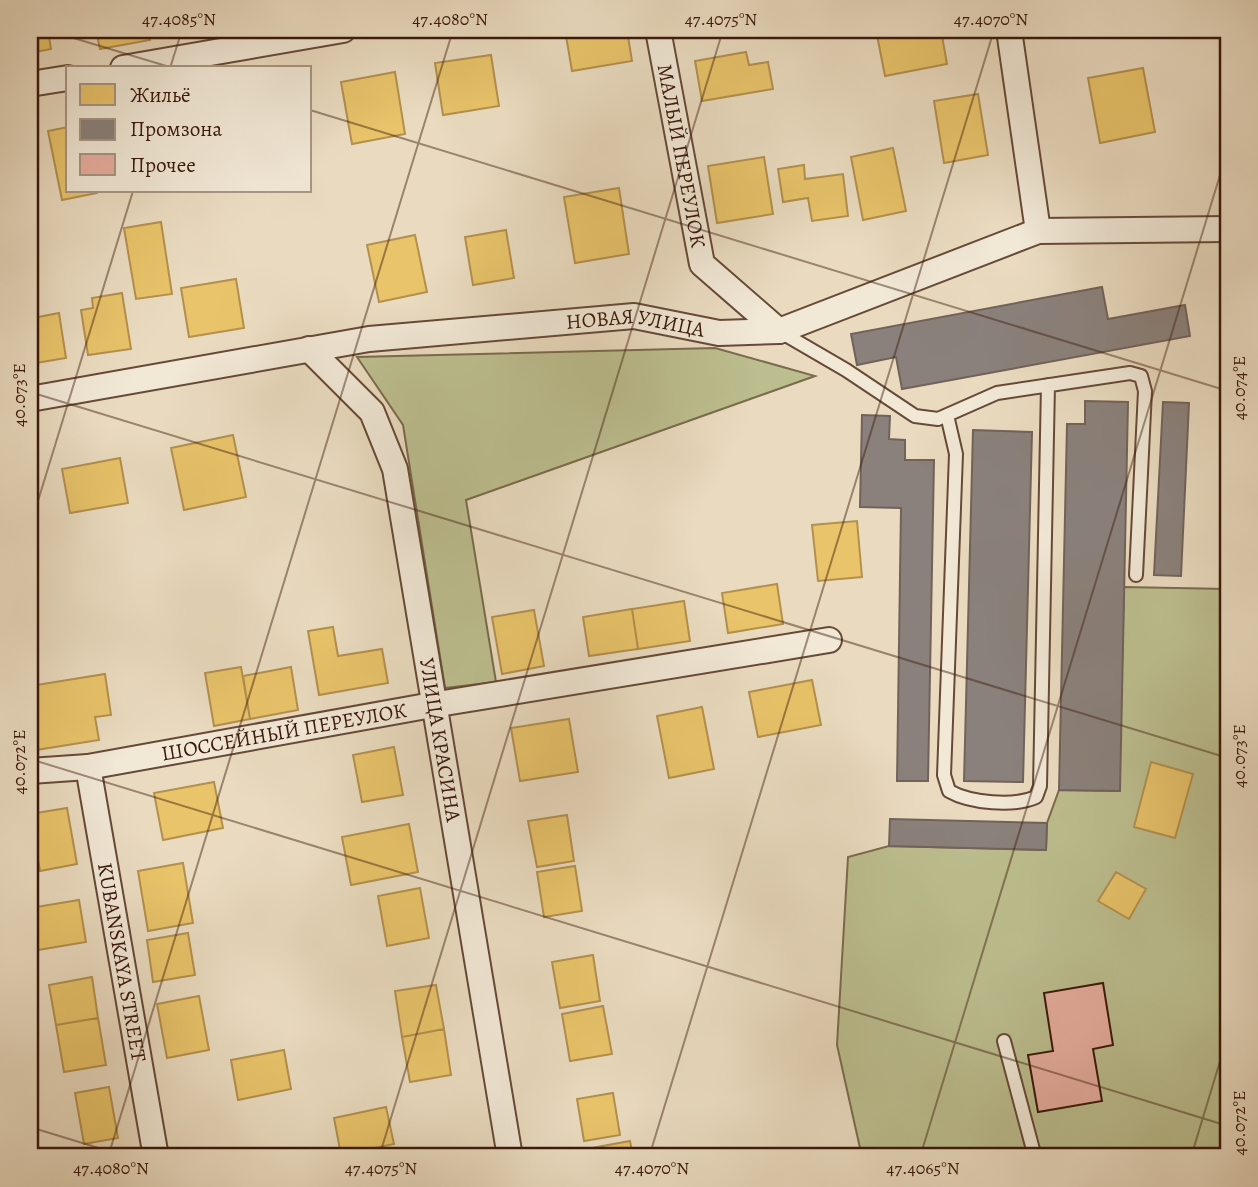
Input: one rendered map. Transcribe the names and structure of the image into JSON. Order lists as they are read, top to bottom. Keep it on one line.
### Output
{"streets":{"street":["МАЛЫЙ ПЕРЕУЛОК","НОВАЯ УЛИЦА","ШОССЕЙНЫЙ ПЕРЕУЛОК","УЛИЦА КРАСИНА","KUBANSKAYA STREET"]},"crossings":[["МАЛЫЙ ПЕРЕУЛОК","НОВАЯ УЛИЦА"],["НОВАЯ УЛИЦА","УЛИЦА КРАСИНА"],["ШОССЕЙНЫЙ ПЕРЕУЛОК","УЛИЦА КРАСИНА"],["ШОССЕЙНЫЙ ПЕРЕУЛОК","KUBANSKAYA STREET"]],"legend":["Жильё","Промзона","Прочее"],"coordinates":["47.4085°N","47.4080°N","47.4075°N","47.4070°N","40.074°E","40.073°E","40.072°E","47.4065°N"]}
